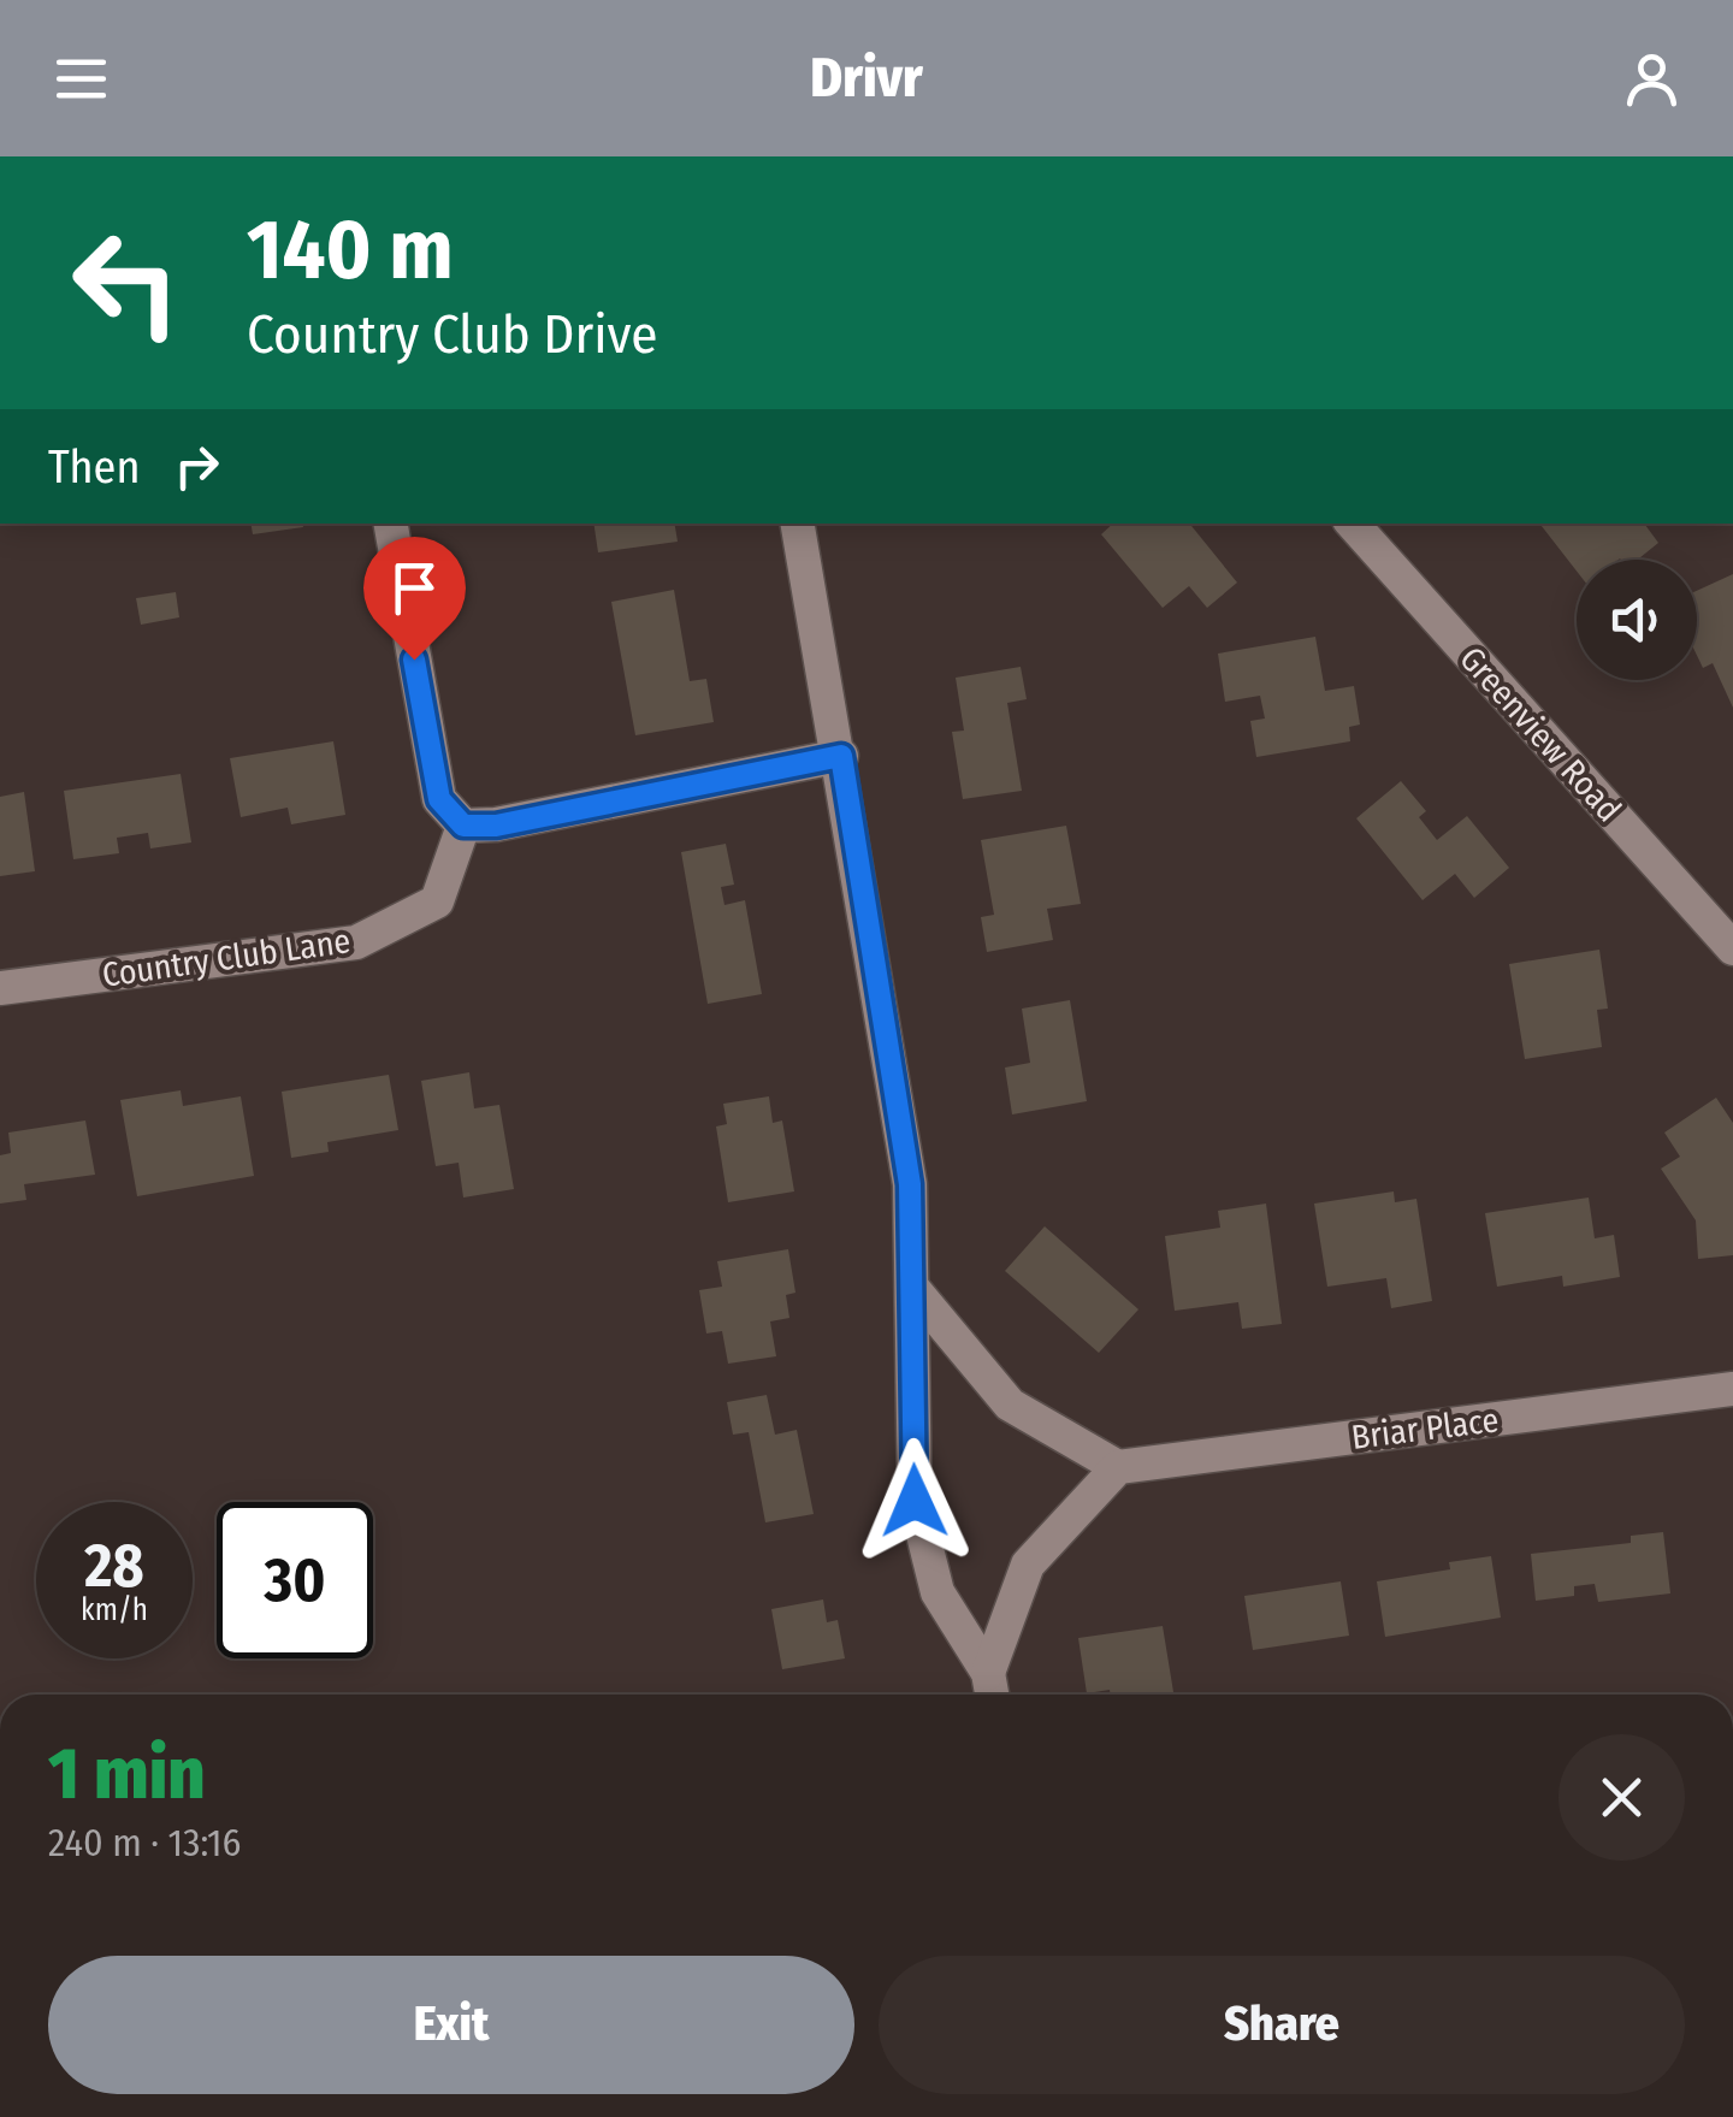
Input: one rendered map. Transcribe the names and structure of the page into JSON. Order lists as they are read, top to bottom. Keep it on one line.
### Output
{"streets":{"street":["Greenview Road","Country Club Lane","Briar Place"]},"page":{"header":"Drivr","turn":["140 m","Country Club Drive"],"then":"Then","speed":"28 km/h","limit":"30","heading":["1 min","240 m · 13:16"],"buttons":["Exit","Share"]}}
